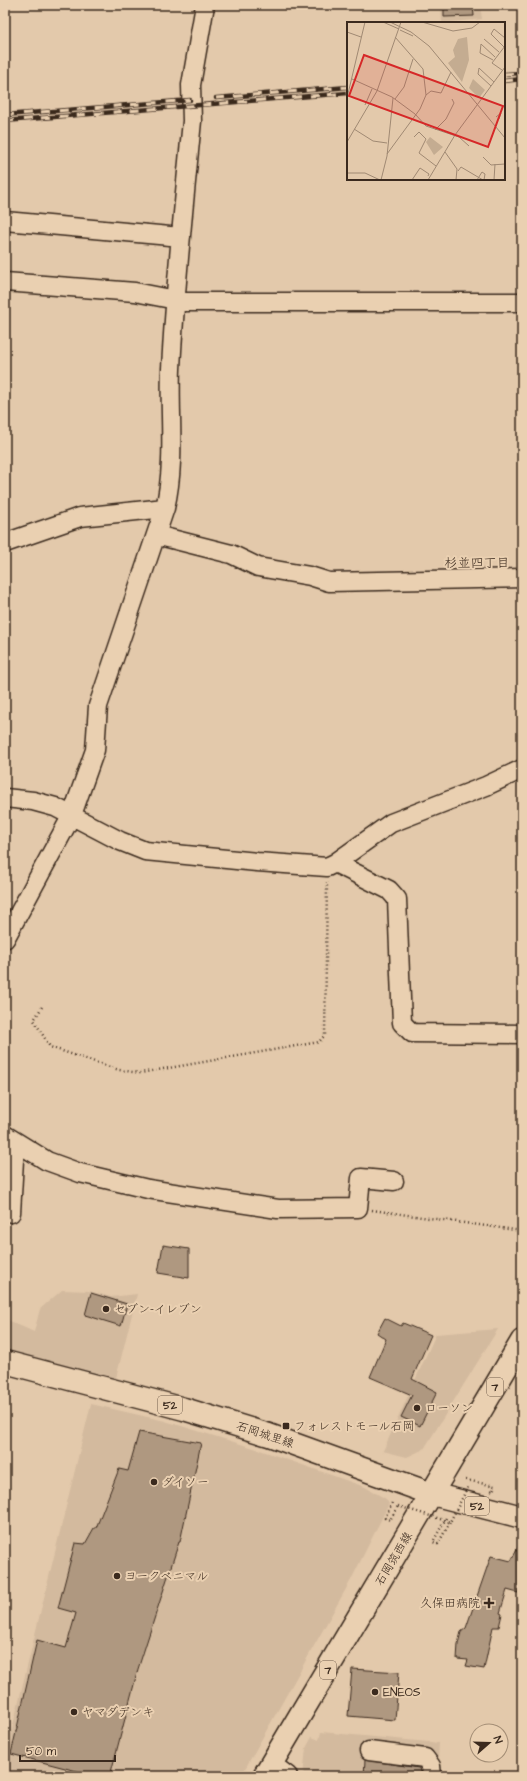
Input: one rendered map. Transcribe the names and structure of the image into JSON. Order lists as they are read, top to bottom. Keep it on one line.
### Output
{"streets":{"main road":["7","52","石岡城里線","石岡筑西線"]},"crossings":[["石岡城里線","石岡筑西線"]],"districts":["杉並四丁目"],"places":{"other":["セブン-イレブン","ローソン","ダイソー","ヨークベニマル","ENEOS","ヤマダデンキ"],"transit":["フォレストモール石岡"],"health":["久保田病院"]},"scale_bar":"50 m","north":"right"}
